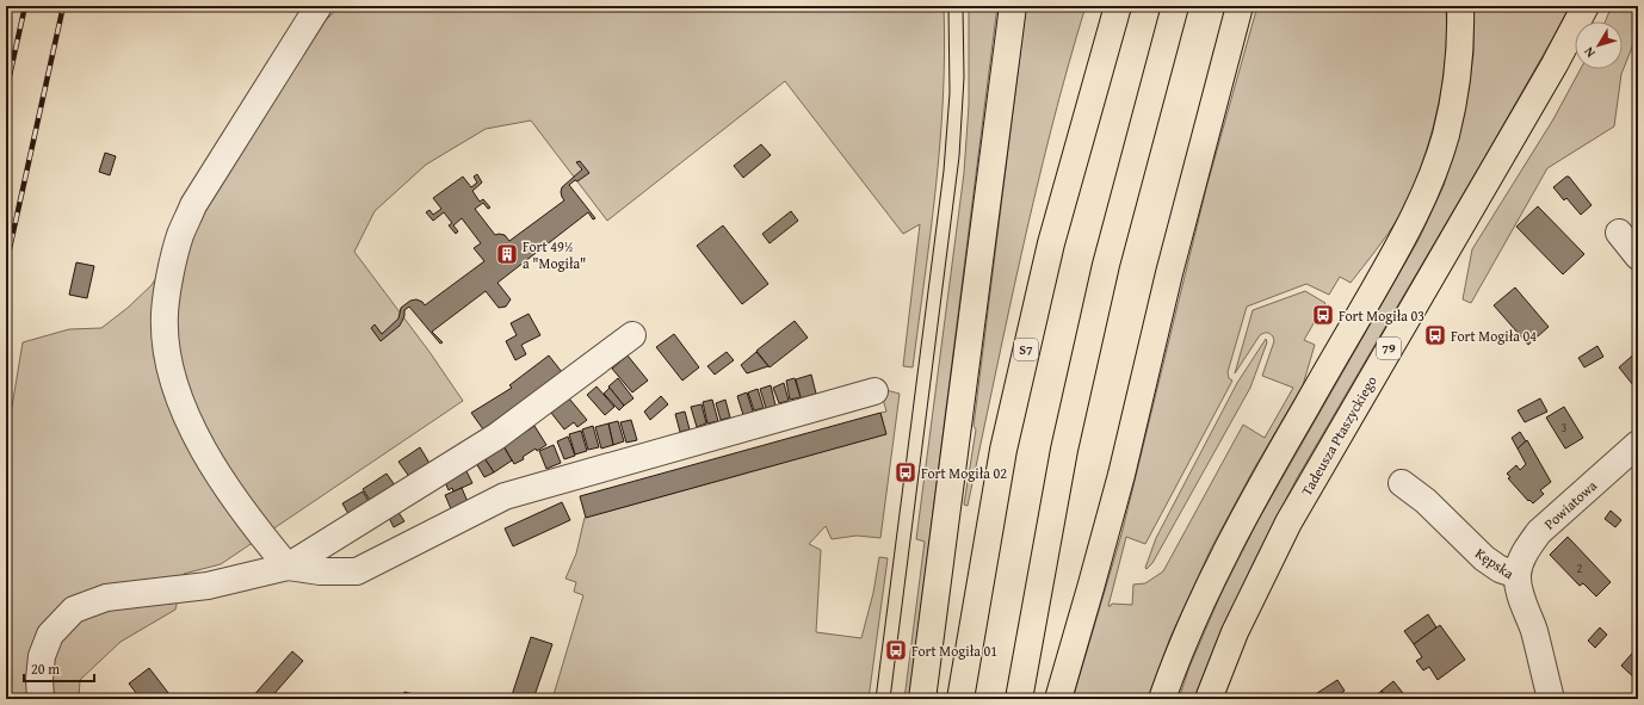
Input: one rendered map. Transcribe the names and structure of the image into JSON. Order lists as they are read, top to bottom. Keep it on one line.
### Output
{"streets":{"main road":["79","S7","Tadeusza Ptaszyckiego"],"street":["Powiatowa","Kępska"]},"crossings":[["Powiatowa","Kępska"]],"places":{"building":["Fort 49½ a \"Mogiła\""],"bus stop":["Fort Mogiła 03","Fort Mogiła 04","Fort Mogiła 02","Fort Mogiła 01"]},"house_numbers":["3","2"],"scale_bar":"20 m","north":"bottom left"}
